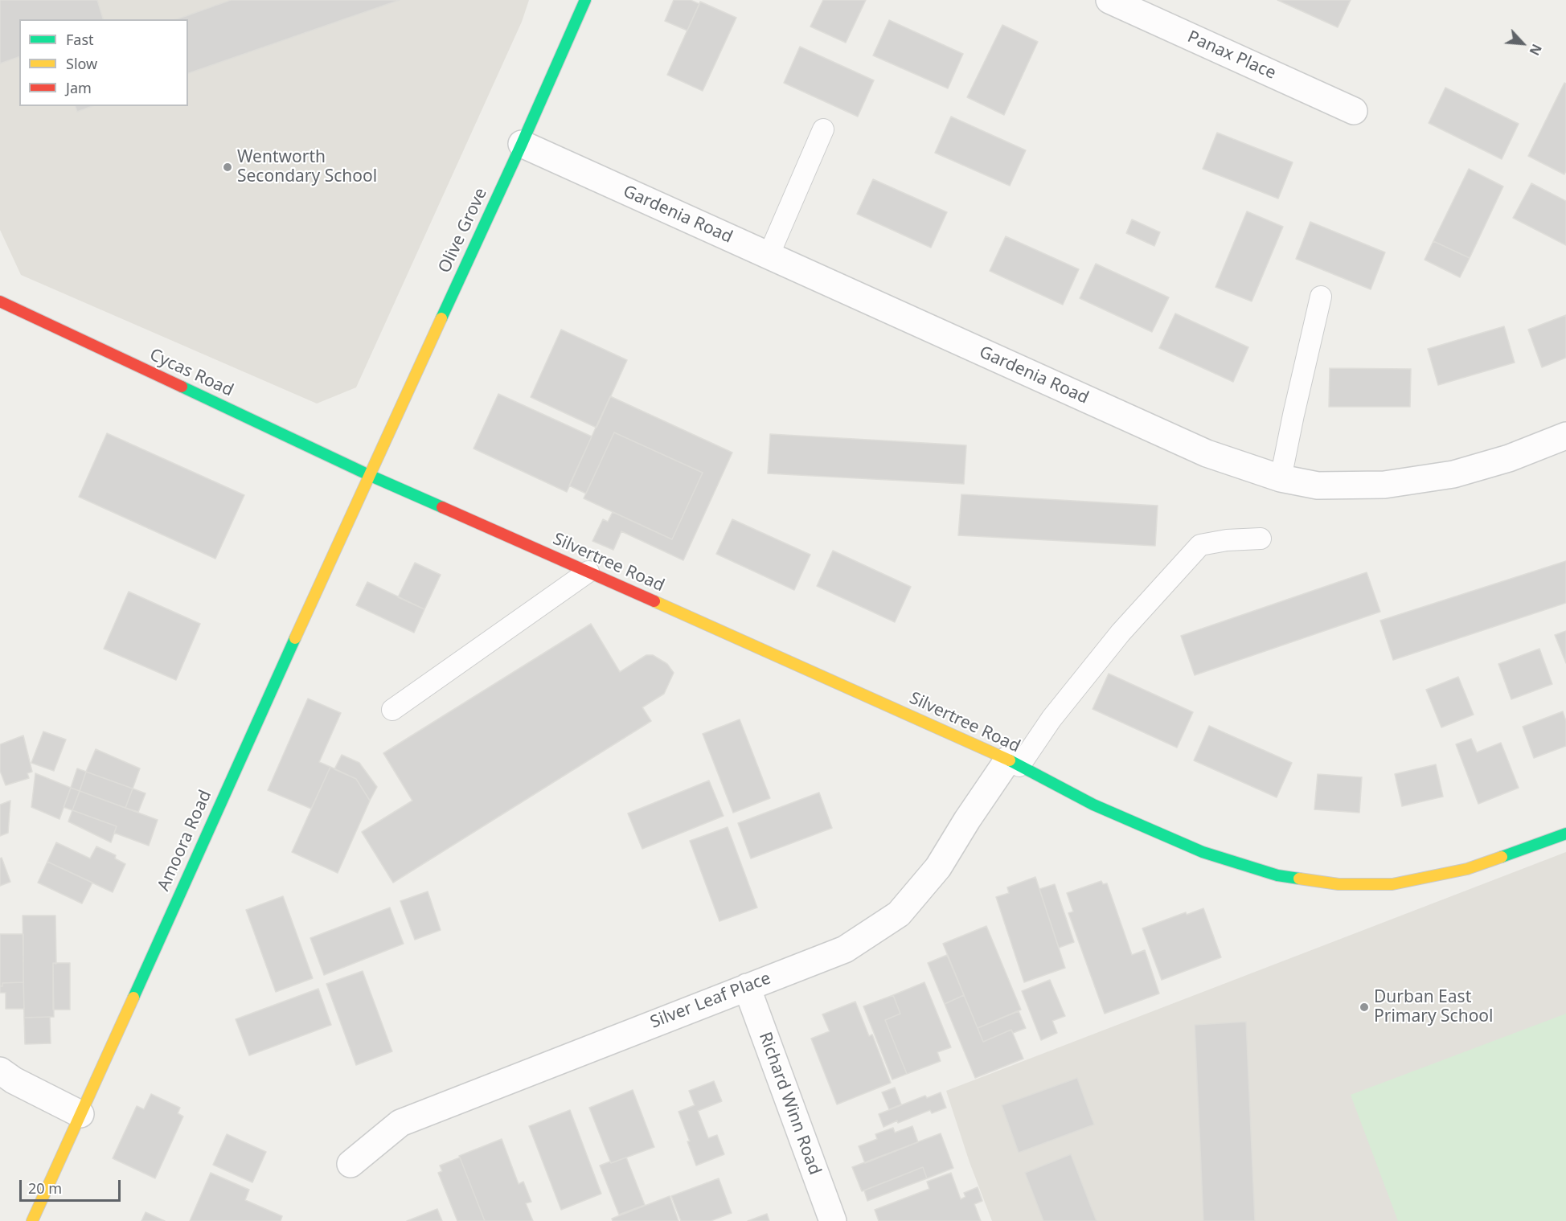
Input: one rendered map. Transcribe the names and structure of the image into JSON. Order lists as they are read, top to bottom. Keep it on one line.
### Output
{"streets":{"street":["Panax Place","Gardenia Road","Olive Grove","Cycas Road","Silvertree Road","Amoora Road","Silver Leaf Place","Richard Winn Road"]},"crossings":[["Gardenia Road","Olive Grove"],["Olive Grove","Cycas Road"],["Olive Grove","Silvertree Road"],["Olive Grove","Amoora Road"],["Cycas Road","Silvertree Road"],["Cycas Road","Amoora Road"],["Silvertree Road","Amoora Road"],["Silvertree Road","Silver Leaf Place"],["Silver Leaf Place","Richard Winn Road"]],"places":["Wentworth Secondary School","Durban East Primary School"],"legend":["Fast","Slow","Jam"],"scale_bar":"20 m","north":"bottom right"}
